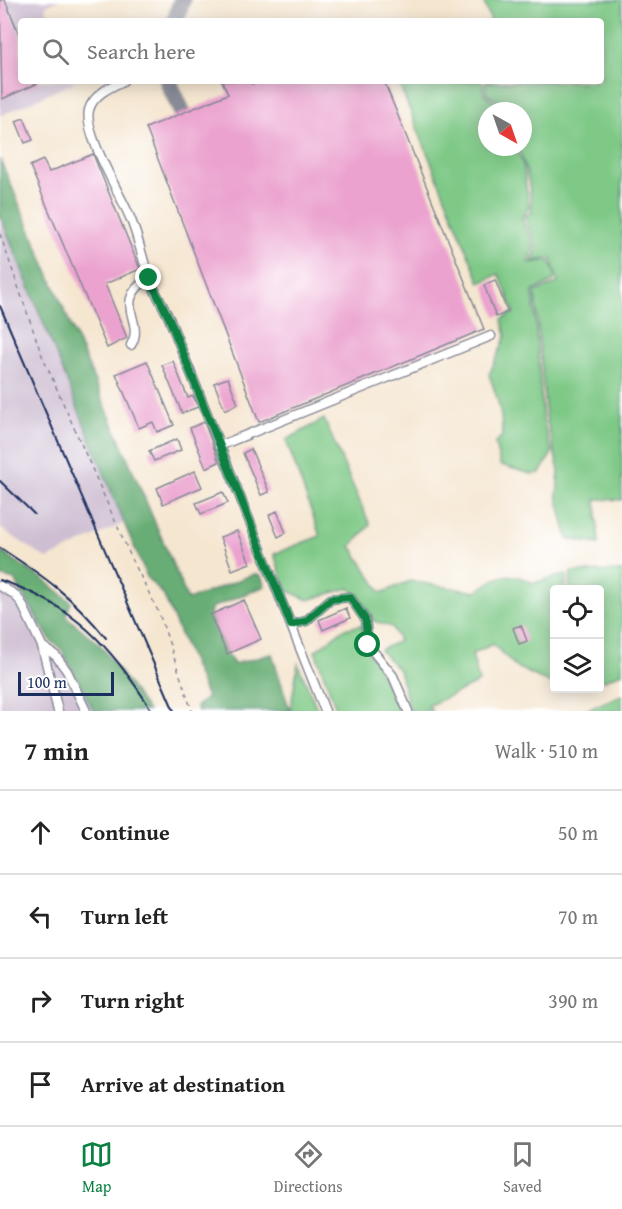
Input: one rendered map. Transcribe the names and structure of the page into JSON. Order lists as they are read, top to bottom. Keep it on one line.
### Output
{"scale_bar":"100 m","north":"bottom right","page":{"search":"Search here","scale":"100 m","heading":["7 min","Walk · 510 m"],"list":[["Continue","50 m"],["Turn left","70 m"],["Turn right","390 m"],"Arrive at destination"],"nav":["Map","Directions","Saved"]}}
